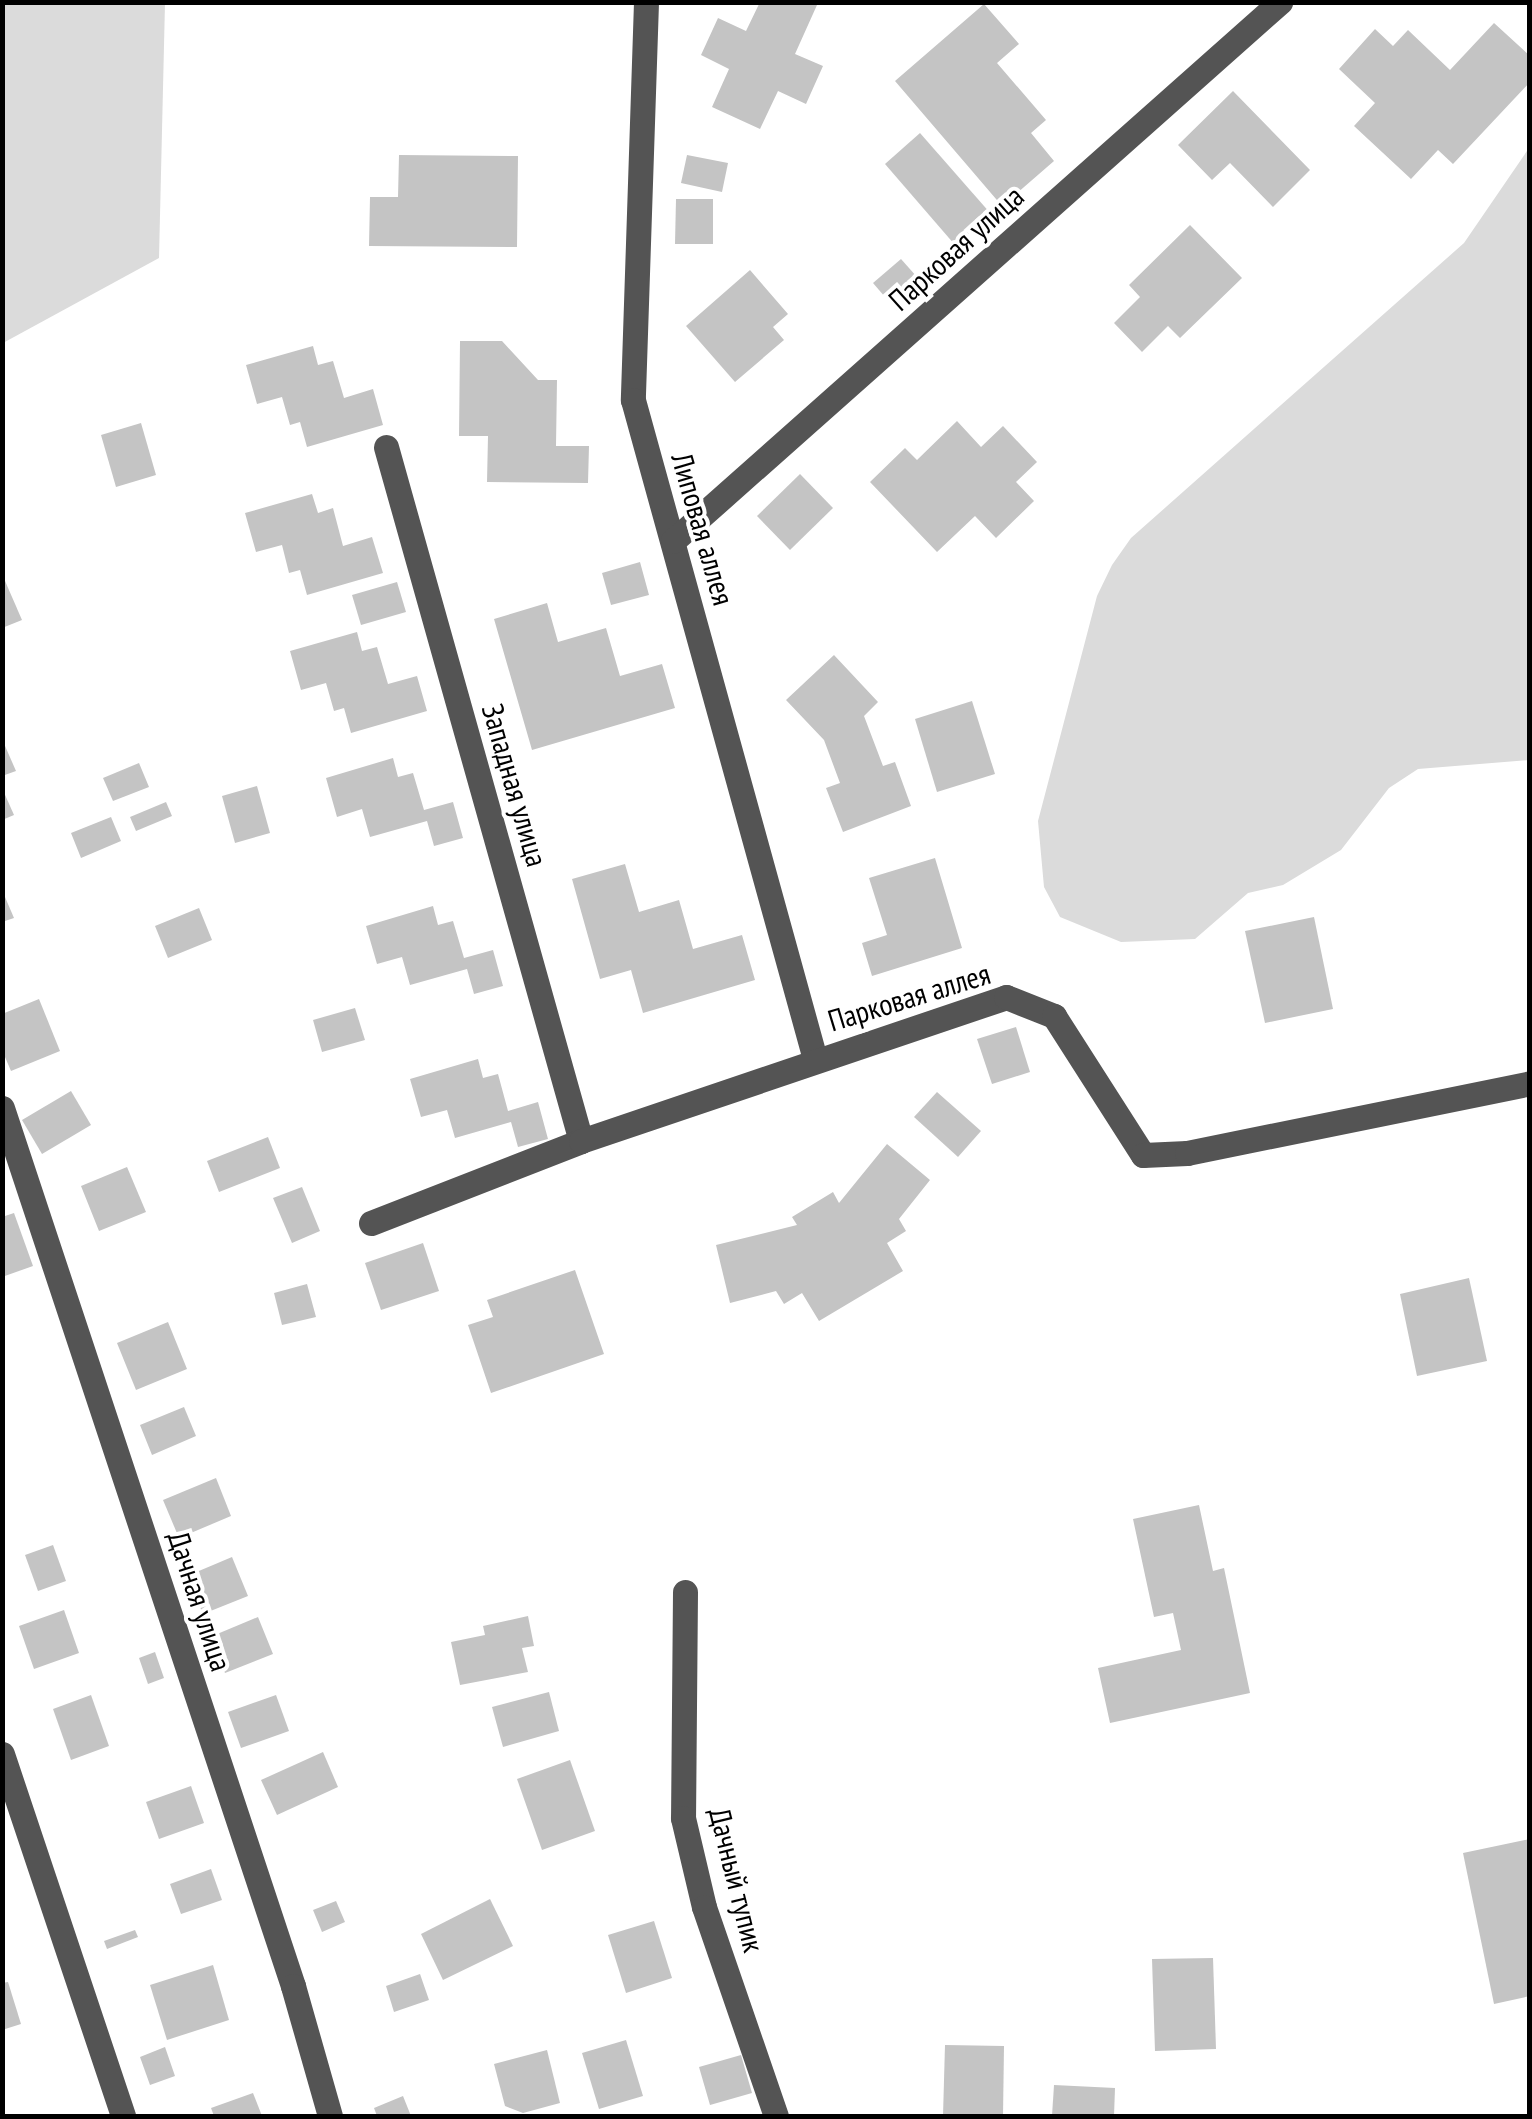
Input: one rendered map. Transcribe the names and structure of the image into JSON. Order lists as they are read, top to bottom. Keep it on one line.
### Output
{"streets":{"street":["Парковая улица","Липовая аллея","Западная улица","Парковая аллея","Дачная улица","Дачный тупик"]},"crossings":[["Парковая улица","Липовая аллея"],["Липовая аллея","Парковая аллея"],["Западная улица","Парковая аллея"]]}
